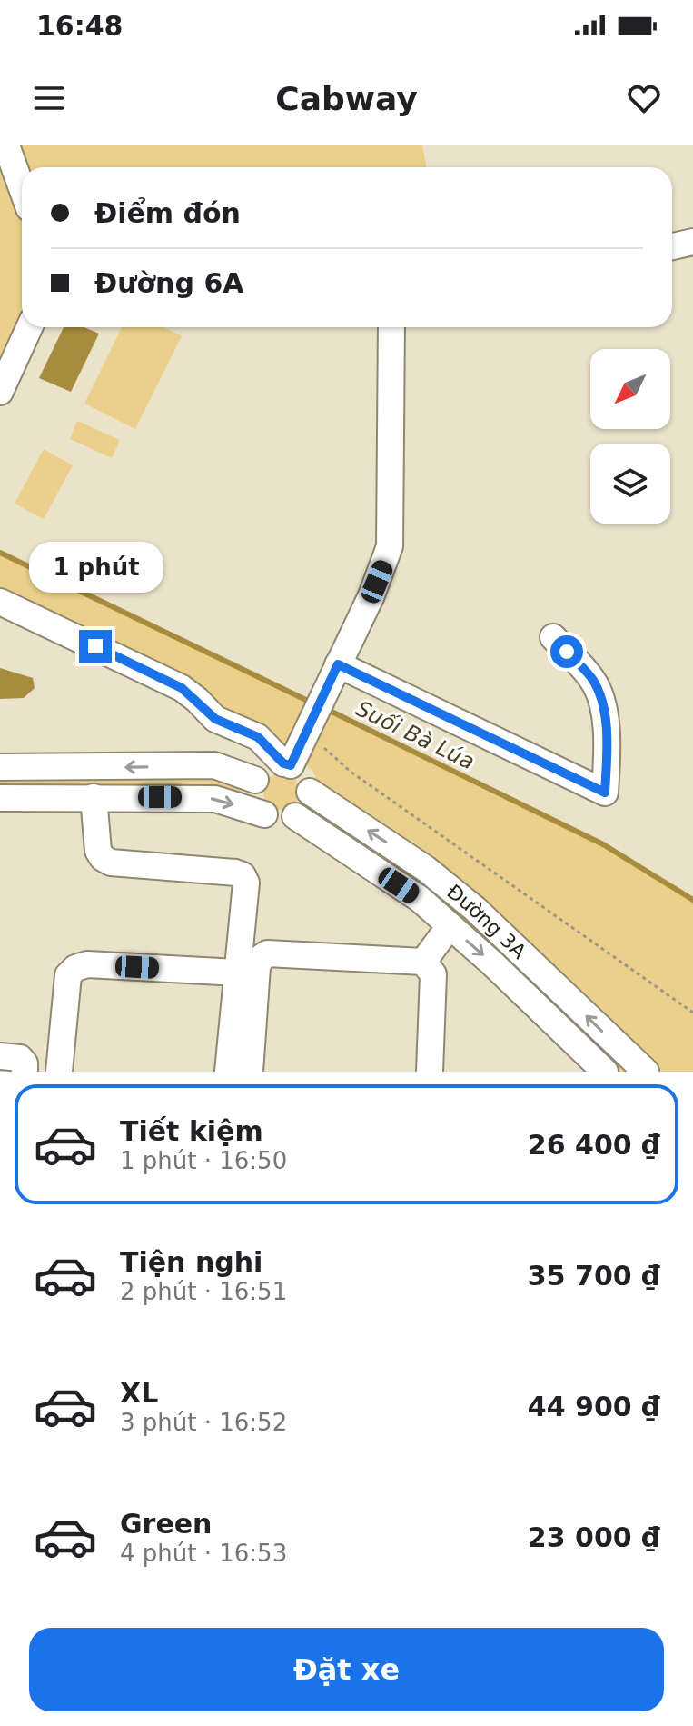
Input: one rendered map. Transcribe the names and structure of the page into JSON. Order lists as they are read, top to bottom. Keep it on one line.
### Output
{"streets":{"street":["Đường 3A"]},"water":["Suối Bà Lúa"],"north":"bottom left","page":{"status":"16:48","header":"Cabway","banner":["Điểm đón","Đường 6A"],"bubble":"1 phút","list":[{"name":"Tiết kiệm","note":"1 phút · 16:50","value":"26 400 ₫"},{"name":"Tiện nghi","note":"2 phút · 16:51","value":"35 700 ₫"},{"name":"XL","note":"3 phút · 16:52","value":"44 900 ₫"},{"name":"Green","note":"4 phút · 16:53","value":"23 000 ₫"}],"buttons":"Đặt xe"}}
